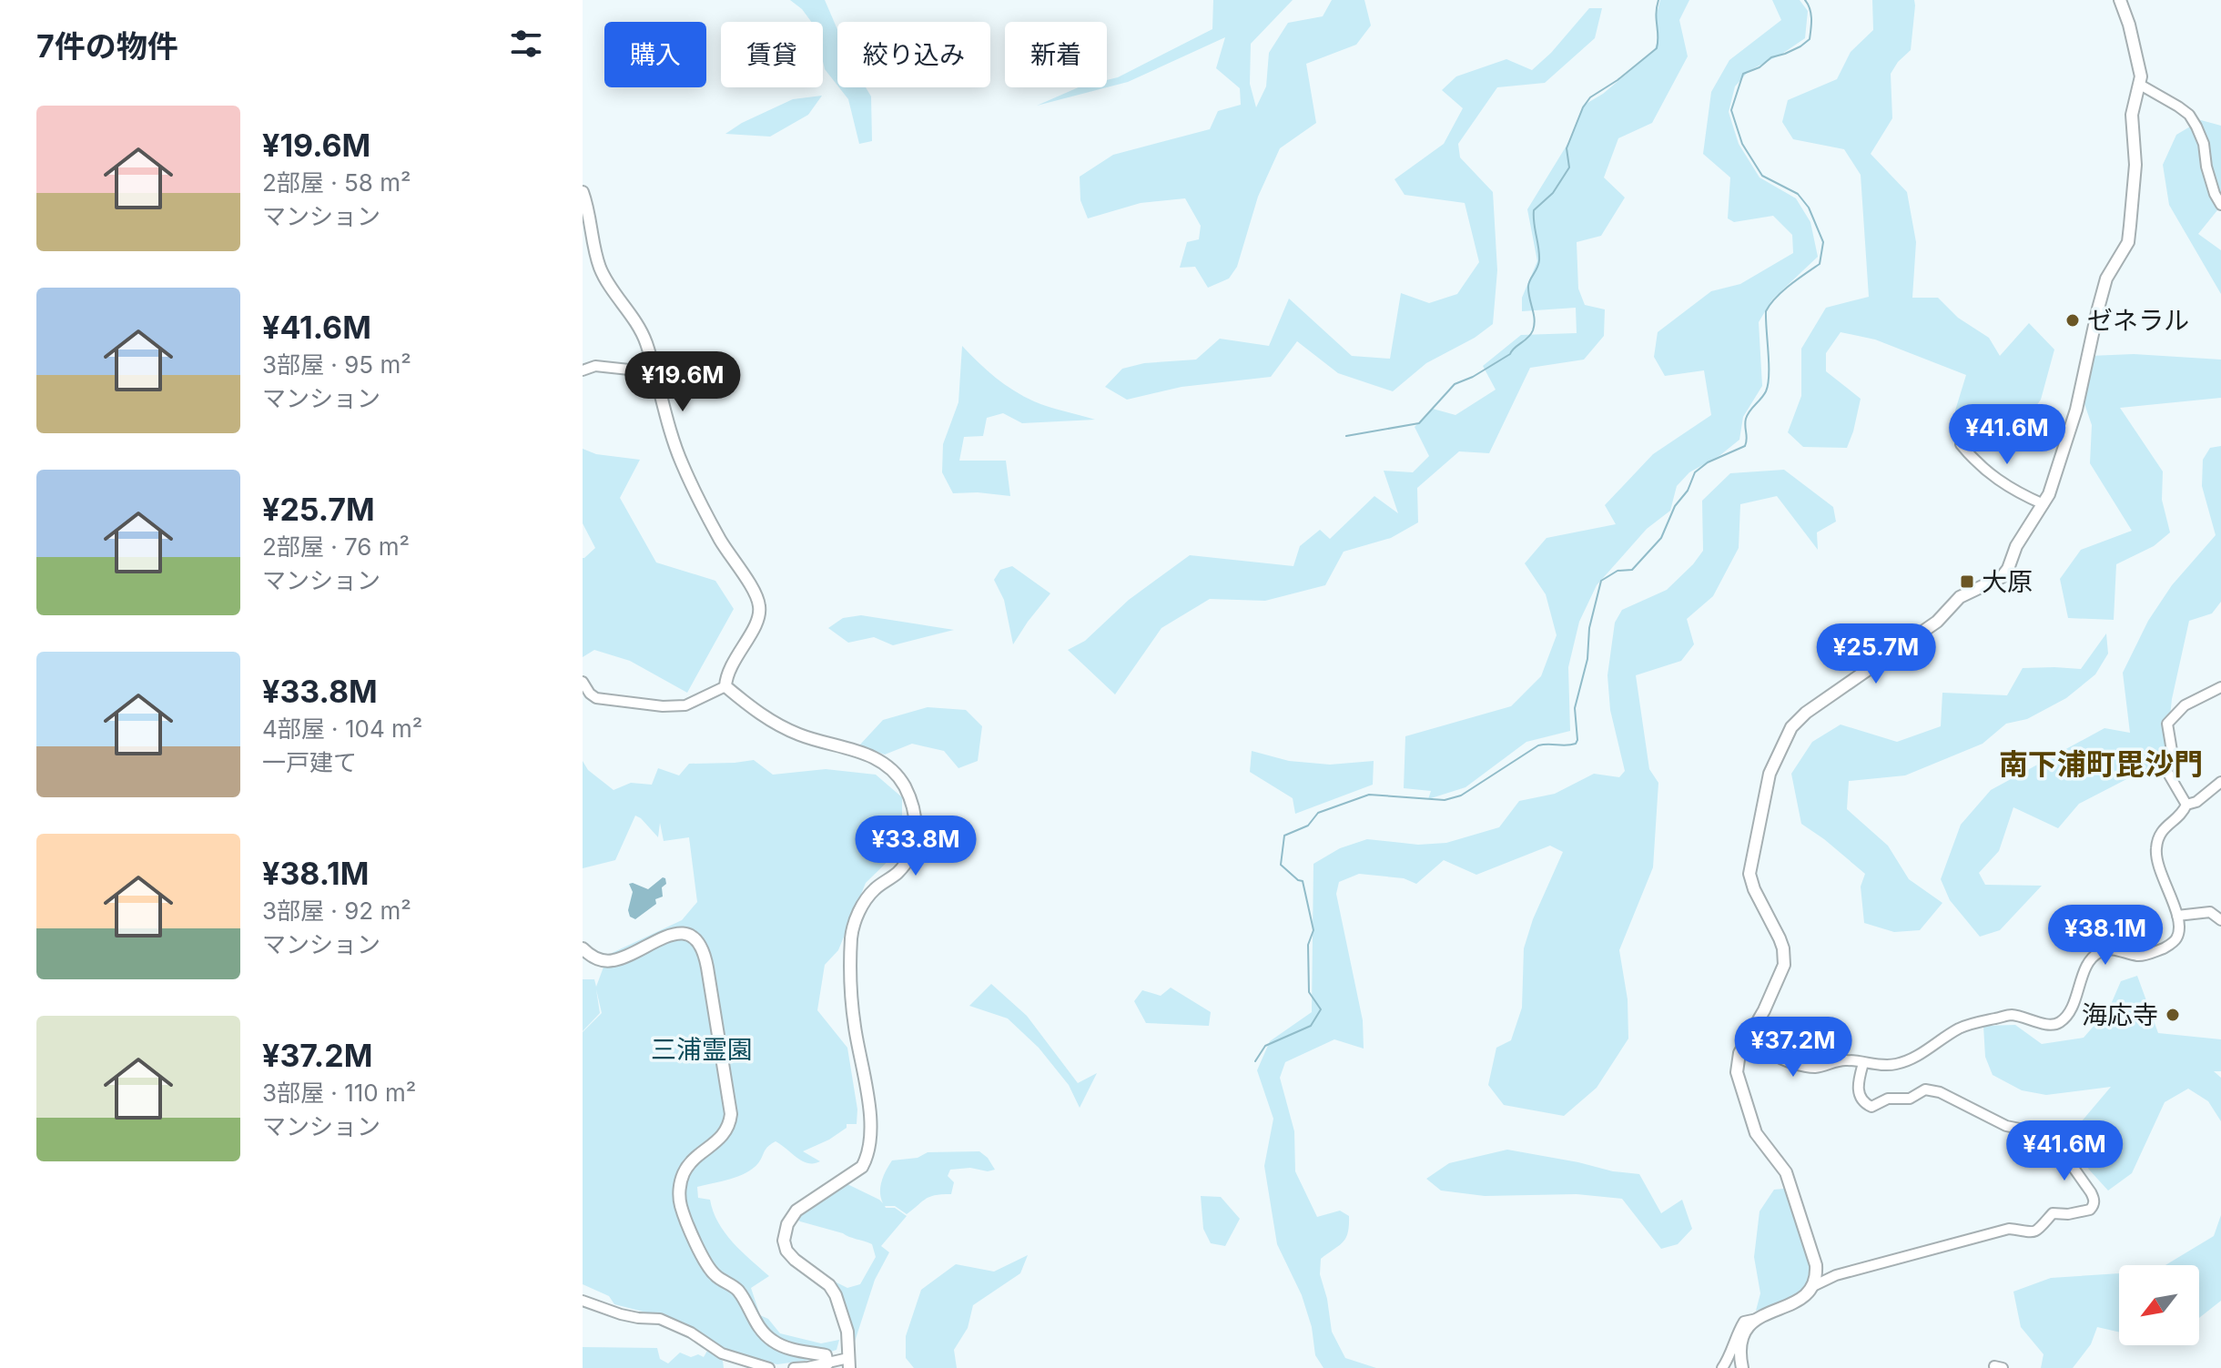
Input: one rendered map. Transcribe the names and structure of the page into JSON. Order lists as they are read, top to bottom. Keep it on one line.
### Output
{"districts":["南下浦町毘沙門"],"parks":["三浦霊園"],"places":{"other":["ゼネラル","海応寺"],"transit":["大原"]},"north":"bottom left","page":{"heading":"7件の物件","chip":["購入","賃貸","絞り込み","新着"],"list":[{"name":"¥19.6M","note":"2部屋 · 58 m² · マンション"},{"name":"¥41.6M","note":"3部屋 · 95 m² · マンション"},{"name":"¥25.7M","note":"2部屋 · 76 m² · マンション"},{"name":"¥33.8M","note":"4部屋 · 104 m² · 一戸建て"},{"name":"¥38.1M","note":"3部屋 · 92 m² · マンション"},{"name":"¥37.2M","note":"3部屋 · 110 m² · マンション"}],"price":["¥19.6M","¥41.6M","¥25.7M","¥33.8M","¥38.1M","¥37.2M","¥41.6M"]}}
